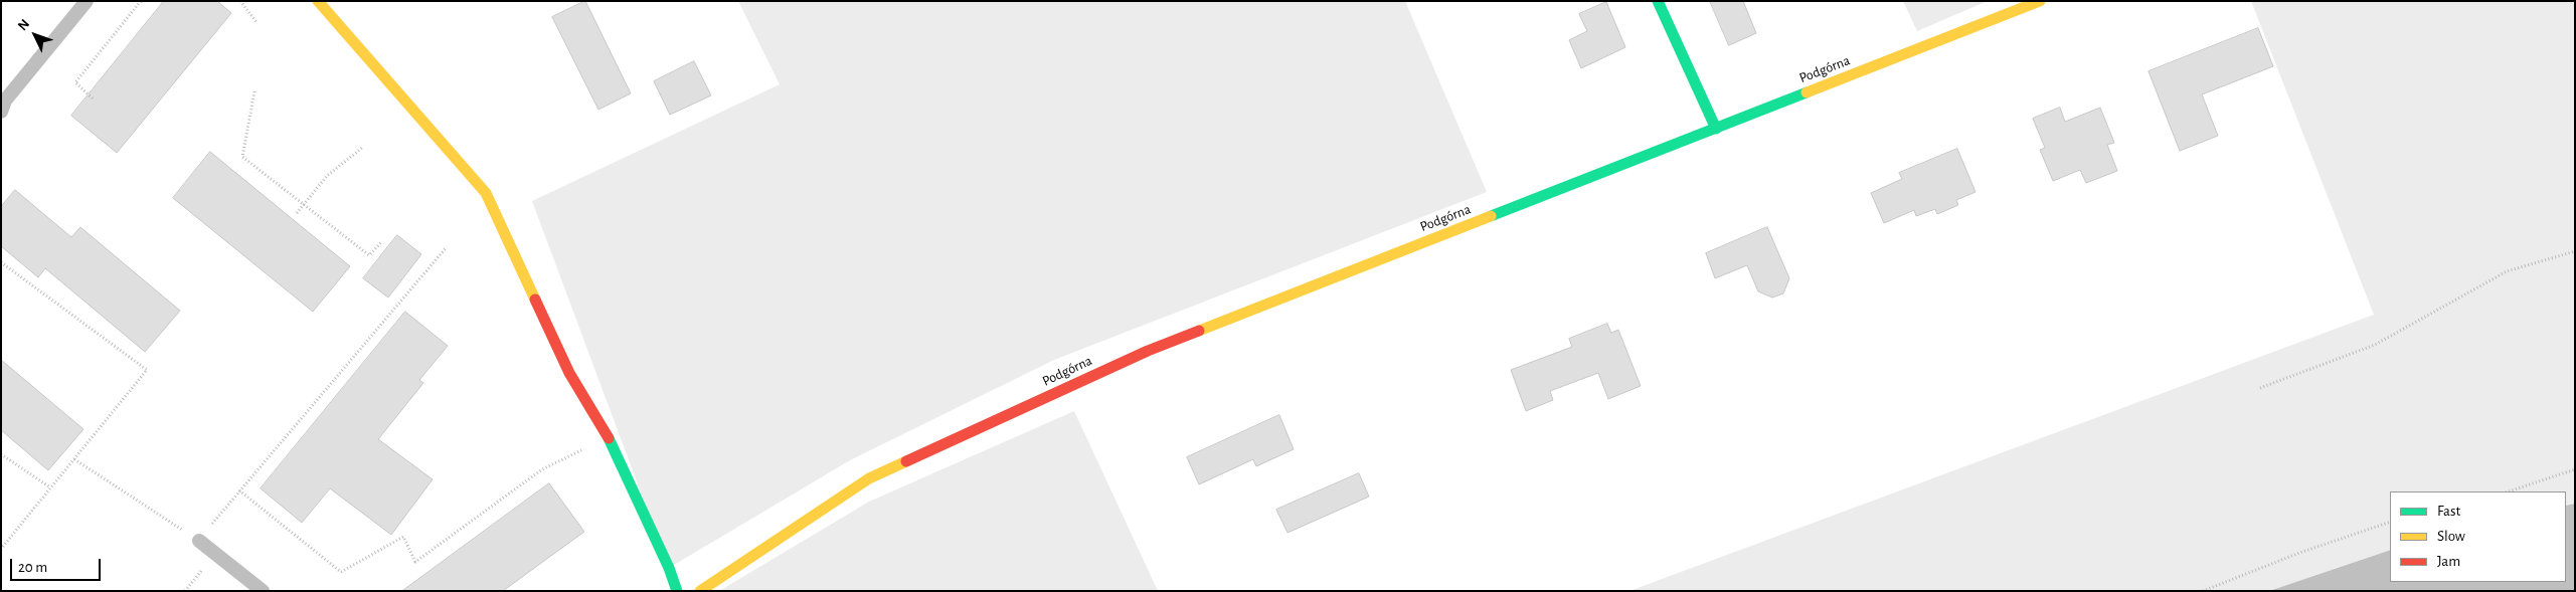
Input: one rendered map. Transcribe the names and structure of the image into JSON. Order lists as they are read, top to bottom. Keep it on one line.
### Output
{"streets":{"street":["Podgórna"]},"legend":["Fast","Slow","Jam"],"scale_bar":"20 m","north":"top left"}
